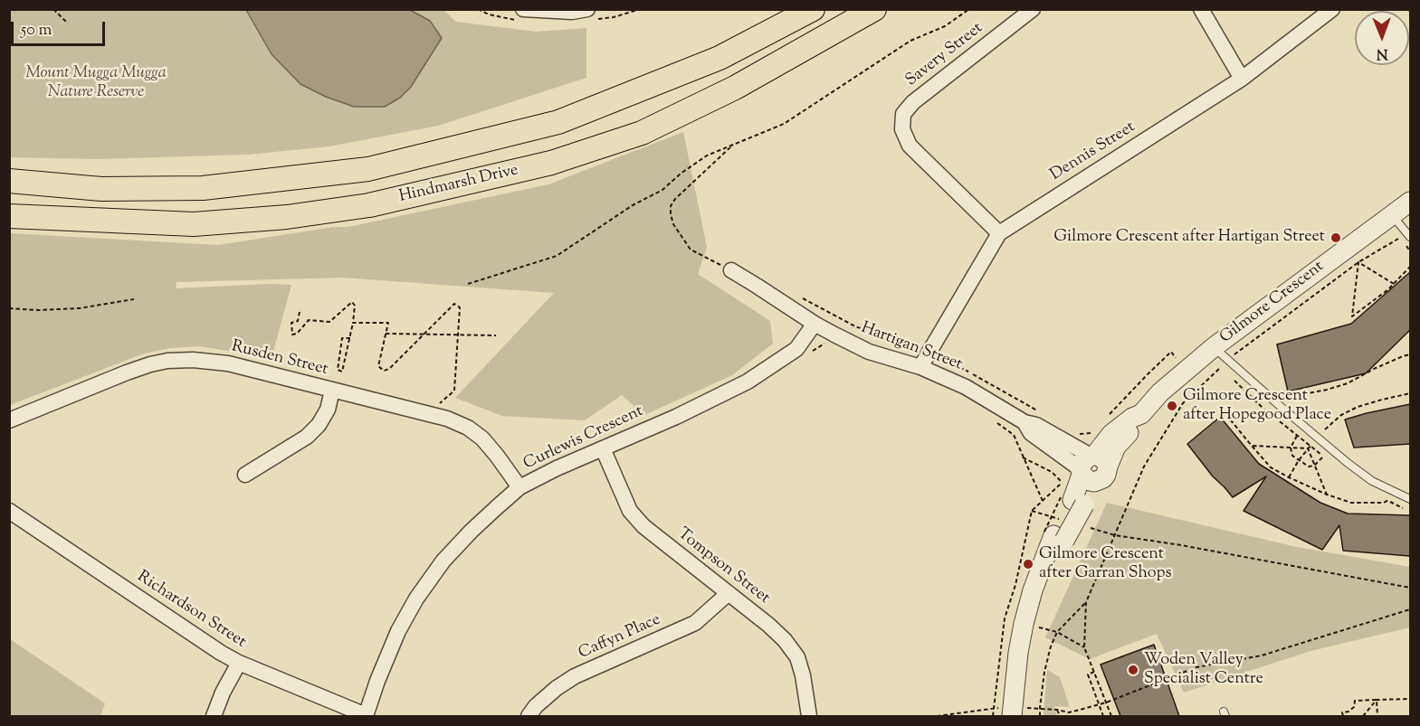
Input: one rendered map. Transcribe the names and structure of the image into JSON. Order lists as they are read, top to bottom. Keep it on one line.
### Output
{"streets":{"main road":["Hindmarsh Drive"],"street":["Savery Street","Dennis Street","Gilmore Crescent","Hartigan Street","Rusden Street","Curlewis Crescent","Tompson Street","Richardson Street","Caffyn Place"]},"crossings":[["Savery Street","Dennis Street"],["Dennis Street","Hartigan Street"],["Gilmore Crescent","Hartigan Street"],["Hartigan Street","Curlewis Crescent"],["Rusden Street","Curlewis Crescent"],["Curlewis Crescent","Tompson Street"],["Curlewis Crescent","Richardson Street"],["Tompson Street","Caffyn Place"]],"parks":["Mount Mugga Mugga Nature Reserve"],"places":["Gilmore Crescent after Hartigan Street","Gilmore Crescent after Hopegood Place","Gilmore Crescent after Garran Shops","Woden Valley Specialist Centre"],"scale_bar":"50 m","north":"bottom"}
